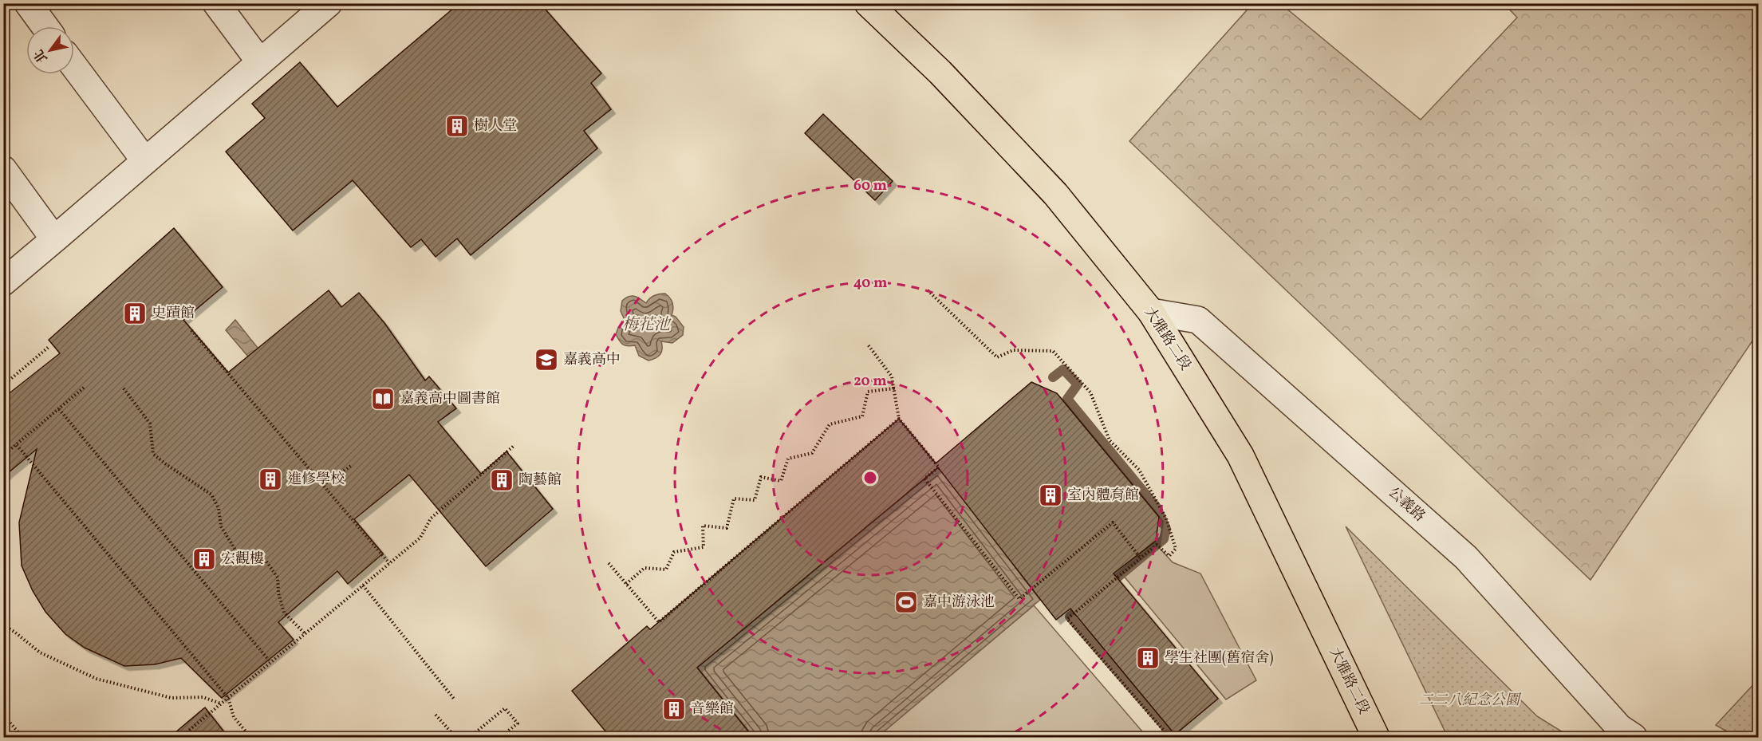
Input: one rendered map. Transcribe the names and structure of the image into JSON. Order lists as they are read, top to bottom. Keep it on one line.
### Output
{"streets":{"main road":["大雅路二段"],"street":["公義路"]},"crossings":[["大雅路二段","公義路"]],"water":["梅花池"],"parks":["二二八紀念公園"],"places":{"building":["樹人堂","史蹟館","進修學校","陶藝館","室內體育館","宏觀樓","學生社團(舊宿舍)","音樂館"],"school or university":["嘉義高中"],"library":["嘉義高中圖書館"],"sports":["嘉中游泳池"]},"north":"bottom left","rings":["60 m","40 m","20 m"]}
